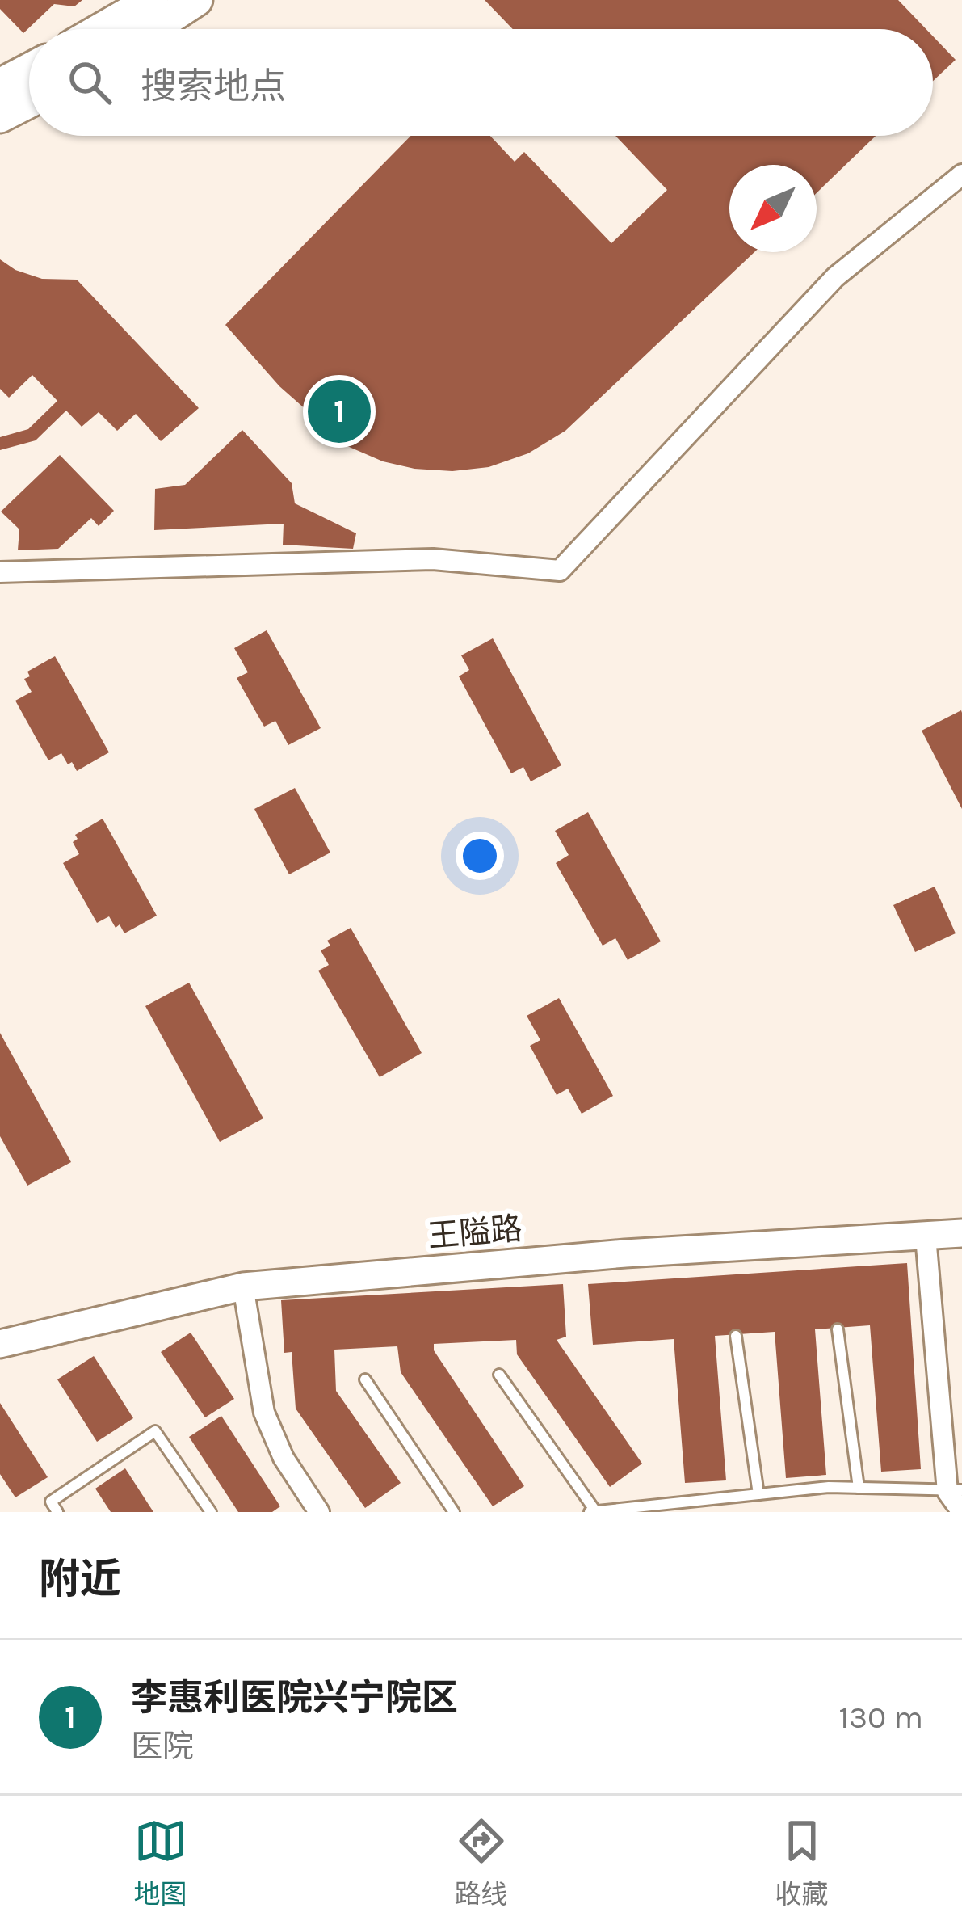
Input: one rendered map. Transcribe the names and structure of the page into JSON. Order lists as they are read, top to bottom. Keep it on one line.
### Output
{"streets":{"main road":["王隘路"]},"north":"bottom left","page":{"search":"搜索地点","pins":"1","heading":"附近","list":[{"mark":"1","name":"李惠利医院兴宁院区","note":"医院","value":"130 m"}],"nav":["地图","路线","收藏"]}}
